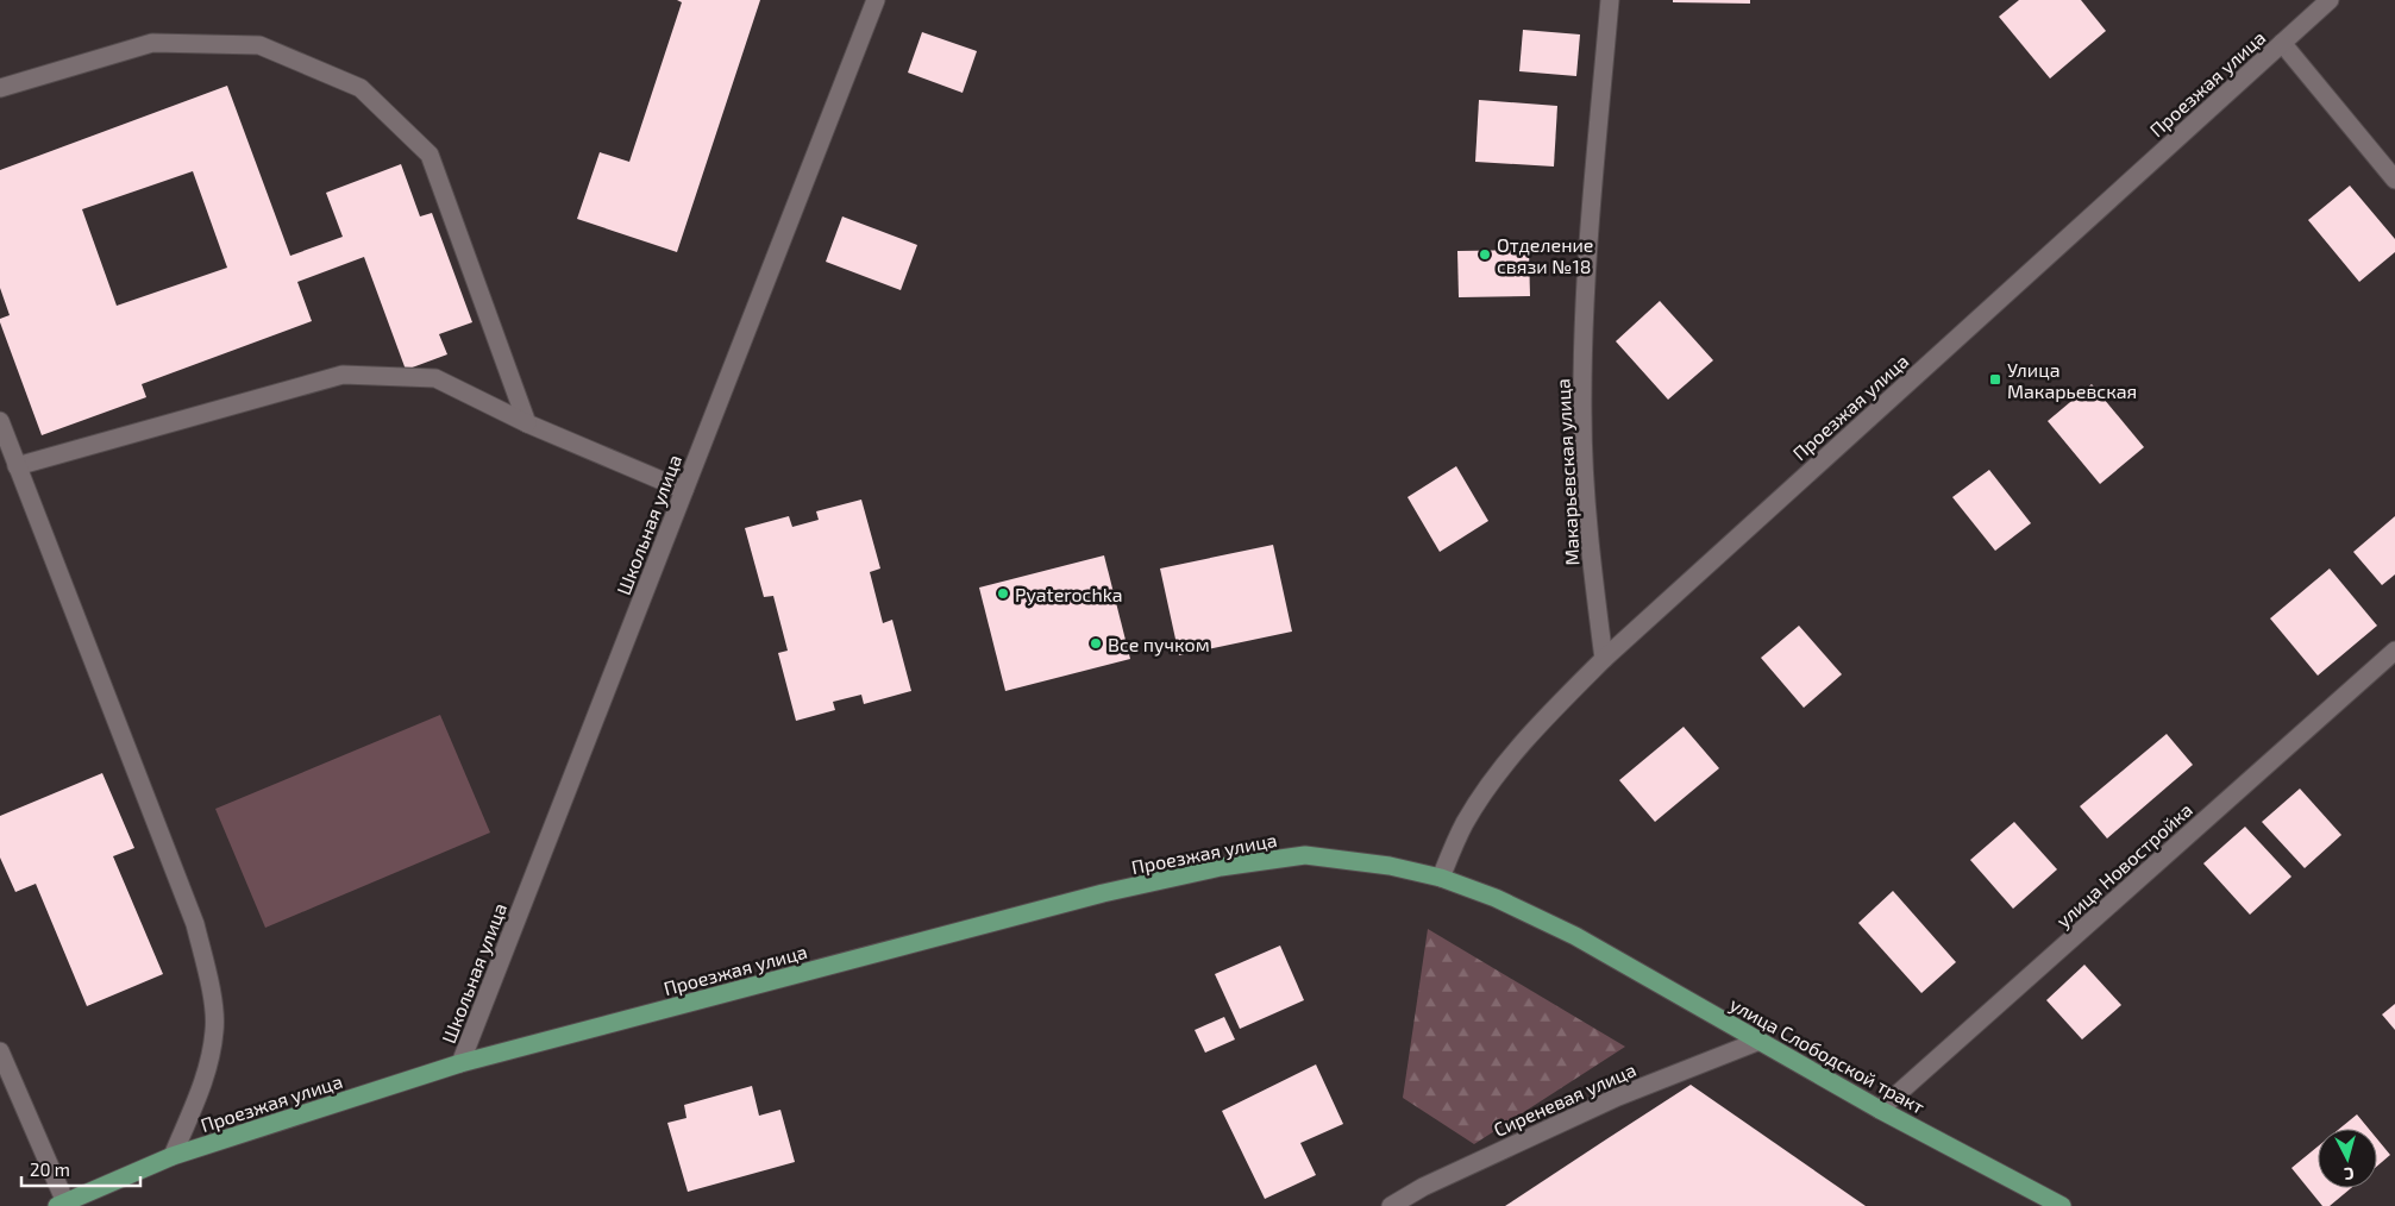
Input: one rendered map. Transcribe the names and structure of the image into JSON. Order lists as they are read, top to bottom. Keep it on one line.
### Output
{"streets":{"main road":["Проезжая улица","улица Слободской тракт"],"street":["Макарьевская улица","Школьная улица","улица Новостройка","Сиреневая улица"]},"crossings":[["Проезжая улица","Макарьевская улица"],["Проезжая улица","Школьная улица"],["Проезжая улица","улица Слободской тракт"],["улица Новостройка","улица Слободской тракт"],["улица Слободской тракт","Сиреневая улица"]],"places":{"other":["Отделение связи №18","Pyaterochka","Все пучком"],"transit":["Улица Макарьевская"]},"scale_bar":"20 m","north":"bottom"}
